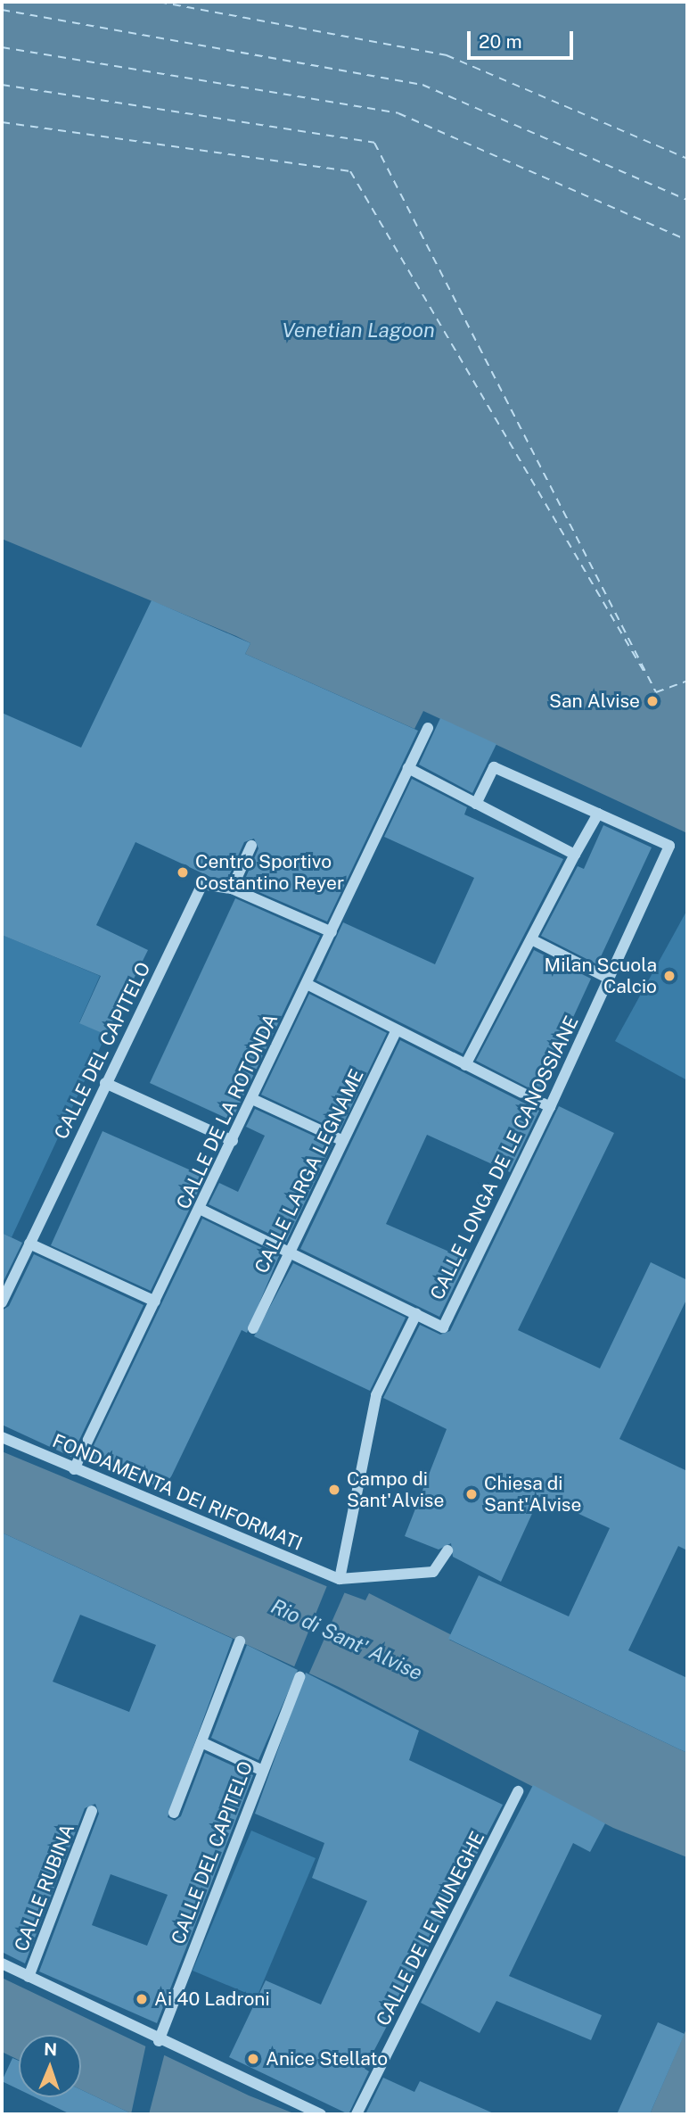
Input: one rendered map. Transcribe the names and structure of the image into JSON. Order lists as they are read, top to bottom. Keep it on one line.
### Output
{"streets":{"street":["CALLE DEL CAPITELO","CALLE DE LA ROTONDA","CALLE LONGA DE LE CANOSSIANE","CALLE LARGA LEGNAME","FONDAMENTA DEI RIFORMATI","CALLE RUBINA","CALLE DE LE MUNEGHE"]},"crossings":[["CALLE DE LA ROTONDA","FONDAMENTA DEI RIFORMATI"]],"water":["Venetian Lagoon","Rio di Sant' Alvise"],"places":["San Alvise","Centro Sportivo Costantino Reyer","Milan Scuola Calcio","Campo di Sant'Alvise","Chiesa di Sant'Alvise","Ai 40 Ladroni","Anice Stellato"],"scale_bar":"20 m","north":"top"}
